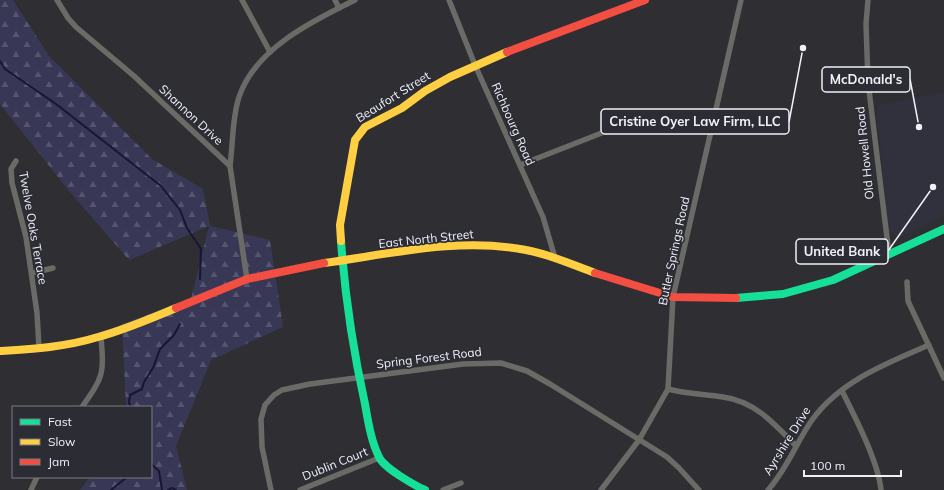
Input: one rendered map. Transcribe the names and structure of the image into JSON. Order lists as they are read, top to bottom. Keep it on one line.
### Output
{"streets":{"main road":["Beaufort Street","East North Street"],"street":["Shannon Drive","Richbourg Road","Old Howell Road","Twelve Oaks Terrace","Butler Springs Road","Spring Forest Road","Ayrshire Drive","Dublin Court"]},"crossings":[["Beaufort Street","Richbourg Road"],["Beaufort Street","East North Street"],["Beaufort Street","Spring Forest Road"],["Beaufort Street","Dublin Court"],["Richbourg Road","East North Street"],["Old Howell Road","East North Street"],["Twelve Oaks Terrace","East North Street"],["East North Street","Butler Springs Road"],["Butler Springs Road","Spring Forest Road"]],"places":["Cristine Oyer Law Firm, LLC","McDonald's","United Bank"],"legend":["Fast","Slow","Jam"],"scale_bar":"100 m"}
